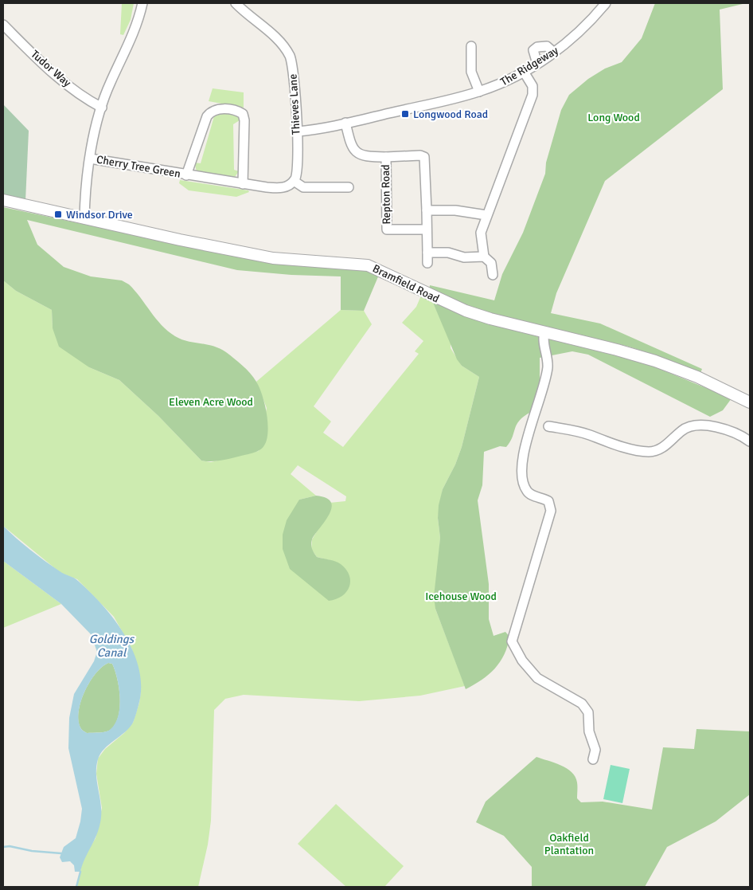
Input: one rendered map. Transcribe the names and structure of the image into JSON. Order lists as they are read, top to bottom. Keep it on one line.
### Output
{"streets":{"street":["The Ridgeway","Tudor Way","Thieves Lane","Cherry Tree Green","Repton Road","Bramfield Road"]},"crossings":[["The Ridgeway","Thieves Lane"],["The Ridgeway","Repton Road"],["Thieves Lane","Cherry Tree Green"]],"water":["Goldings Canal"],"parks":["Long Wood","Eleven Acre Wood","Icehouse Wood","Oakfield Plantation"],"places":{"transit":["Longwood Road","Windsor Drive"]}}
